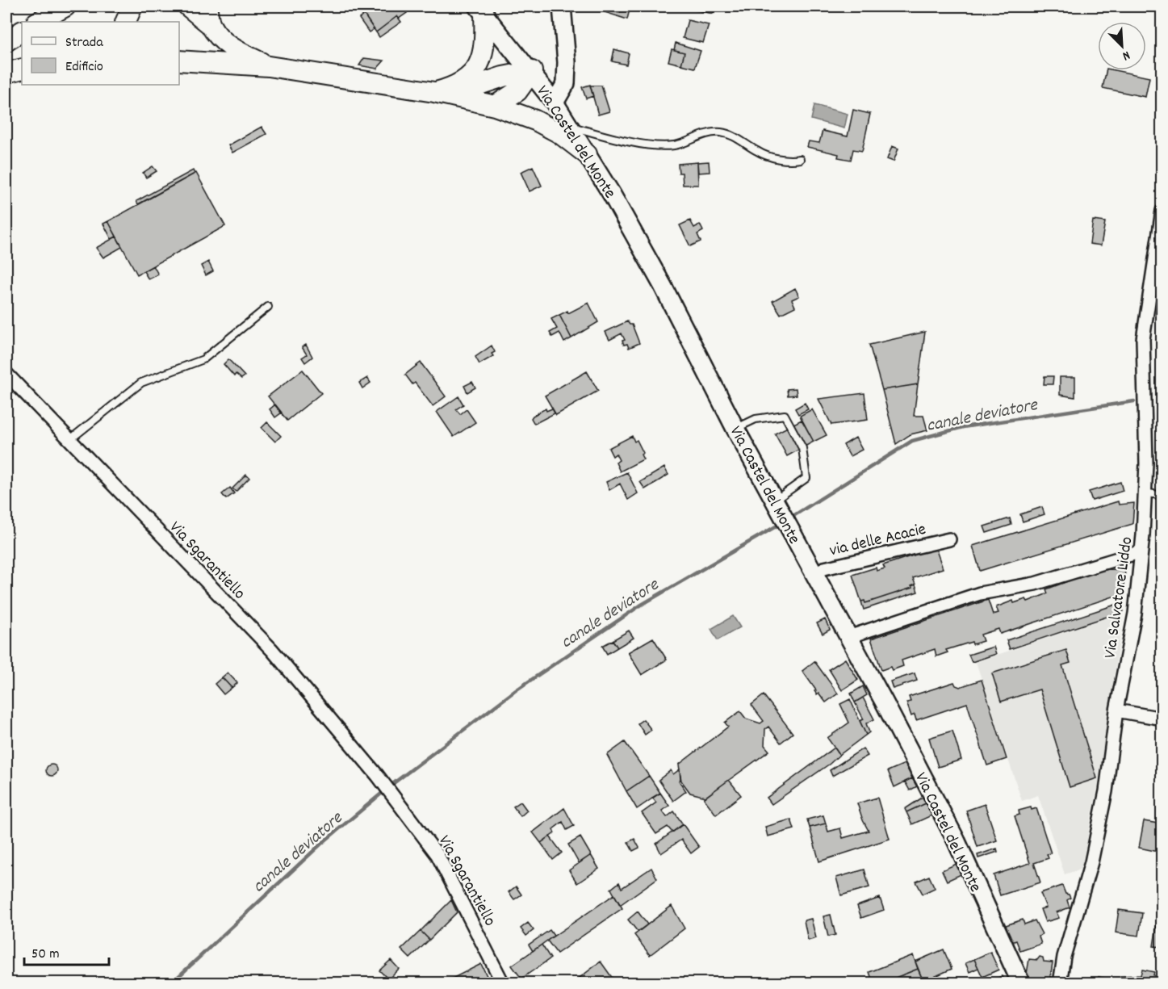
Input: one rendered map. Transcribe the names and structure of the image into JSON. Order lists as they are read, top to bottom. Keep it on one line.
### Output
{"streets":{"main road":["Via Castel del Monte"],"street":["via delle Acacie","Via Sgarantiello","Via Salvatore Liddo"]},"crossings":[["Via Castel del Monte","via delle Acacie"]],"water":["canale deviatore"],"legend":["Strada","Edificio"],"scale_bar":"50 m","north":"bottom right"}
